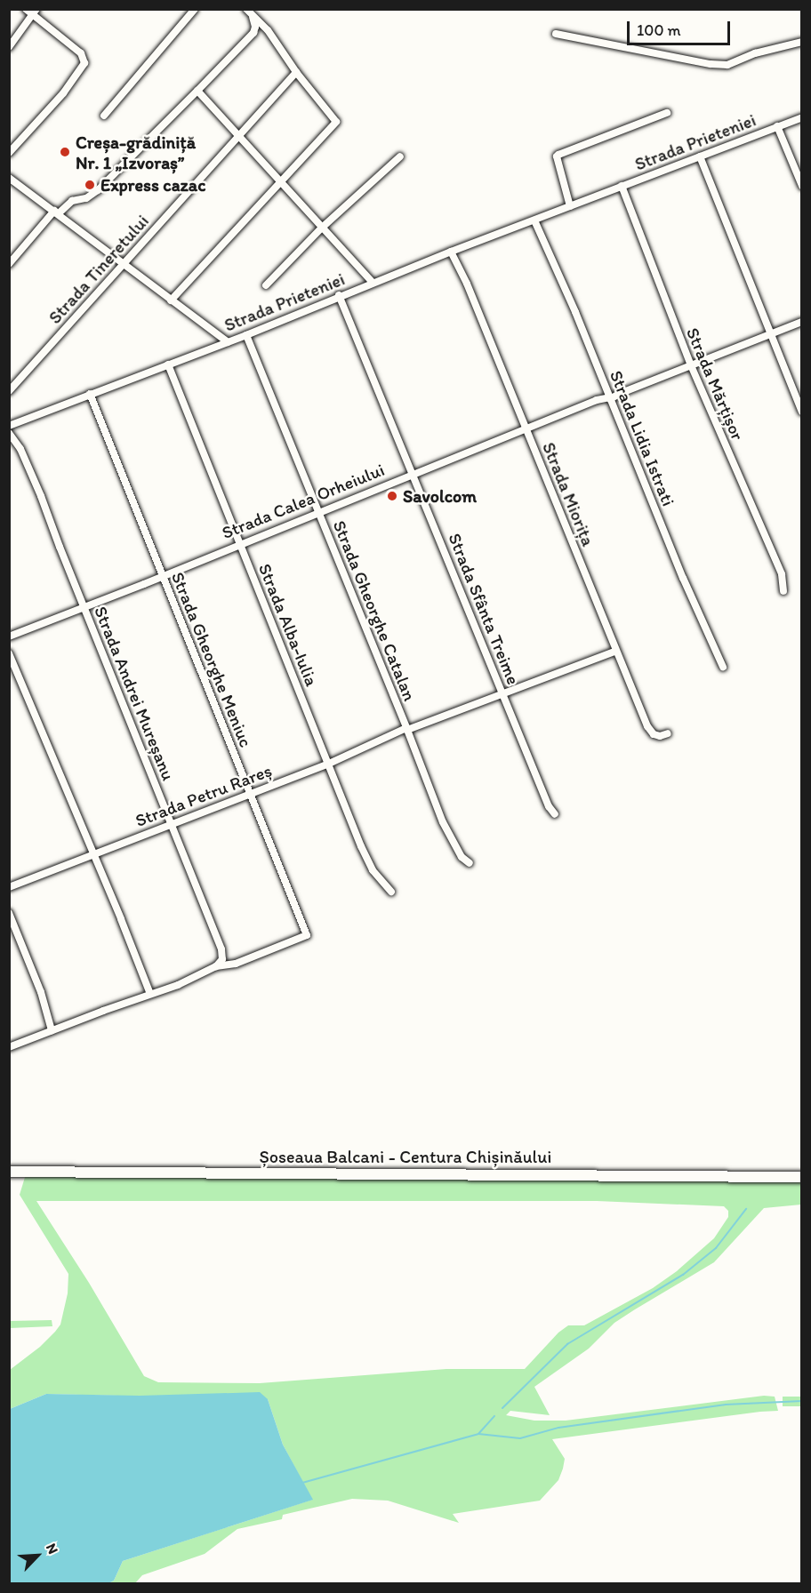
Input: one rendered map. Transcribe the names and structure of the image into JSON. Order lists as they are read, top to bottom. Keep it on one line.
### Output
{"streets":{"highway":["Șoseaua Balcani - Centura Chișinăului"],"street":["Strada Prieteniei","Strada Tineretului","Strada Mărțișor","Strada Lidia Istrati","Strada Miorița","Strada Calea Orheiului","Strada Sfânta Treime","Strada Gheorghe Catalan","Strada Alba-Iulia","Strada Gheorghe Meniuc","Strada Andrei Mureșanu","Strada Petru Rareș"]},"crossings":[["Strada Prieteniei","Strada Mărțișor"],["Strada Prieteniei","Strada Lidia Istrati"],["Strada Prieteniei","Strada Miorița"],["Strada Prieteniei","Strada Sfânta Treime"],["Strada Prieteniei","Strada Gheorghe Catalan"],["Strada Prieteniei","Strada Alba-Iulia"],["Strada Prieteniei","Strada Gheorghe Meniuc"],["Strada Mărțișor","Strada Calea Orheiului"],["Strada Lidia Istrati","Strada Calea Orheiului"],["Strada Miorița","Strada Calea Orheiului"],["Strada Miorița","Strada Petru Rareș"],["Strada Calea Orheiului","Strada Sfânta Treime"],["Strada Calea Orheiului","Strada Gheorghe Catalan"],["Strada Calea Orheiului","Strada Alba-Iulia"],["Strada Calea Orheiului","Strada Gheorghe Meniuc"],["Strada Calea Orheiului","Strada Andrei Mureșanu"],["Strada Sfânta Treime","Strada Petru Rareș"],["Strada Gheorghe Catalan","Strada Petru Rareș"],["Strada Alba-Iulia","Strada Petru Rareș"],["Strada Gheorghe Meniuc","Strada Andrei Mureșanu"],["Strada Gheorghe Meniuc","Strada Petru Rareș"],["Strada Andrei Mureșanu","Strada Petru Rareș"]],"places":["Creșa-grădiniță Nr. 1 „Izvoraș”","Express cazac","Savolcom"],"scale_bar":"100 m","north":"top right"}
